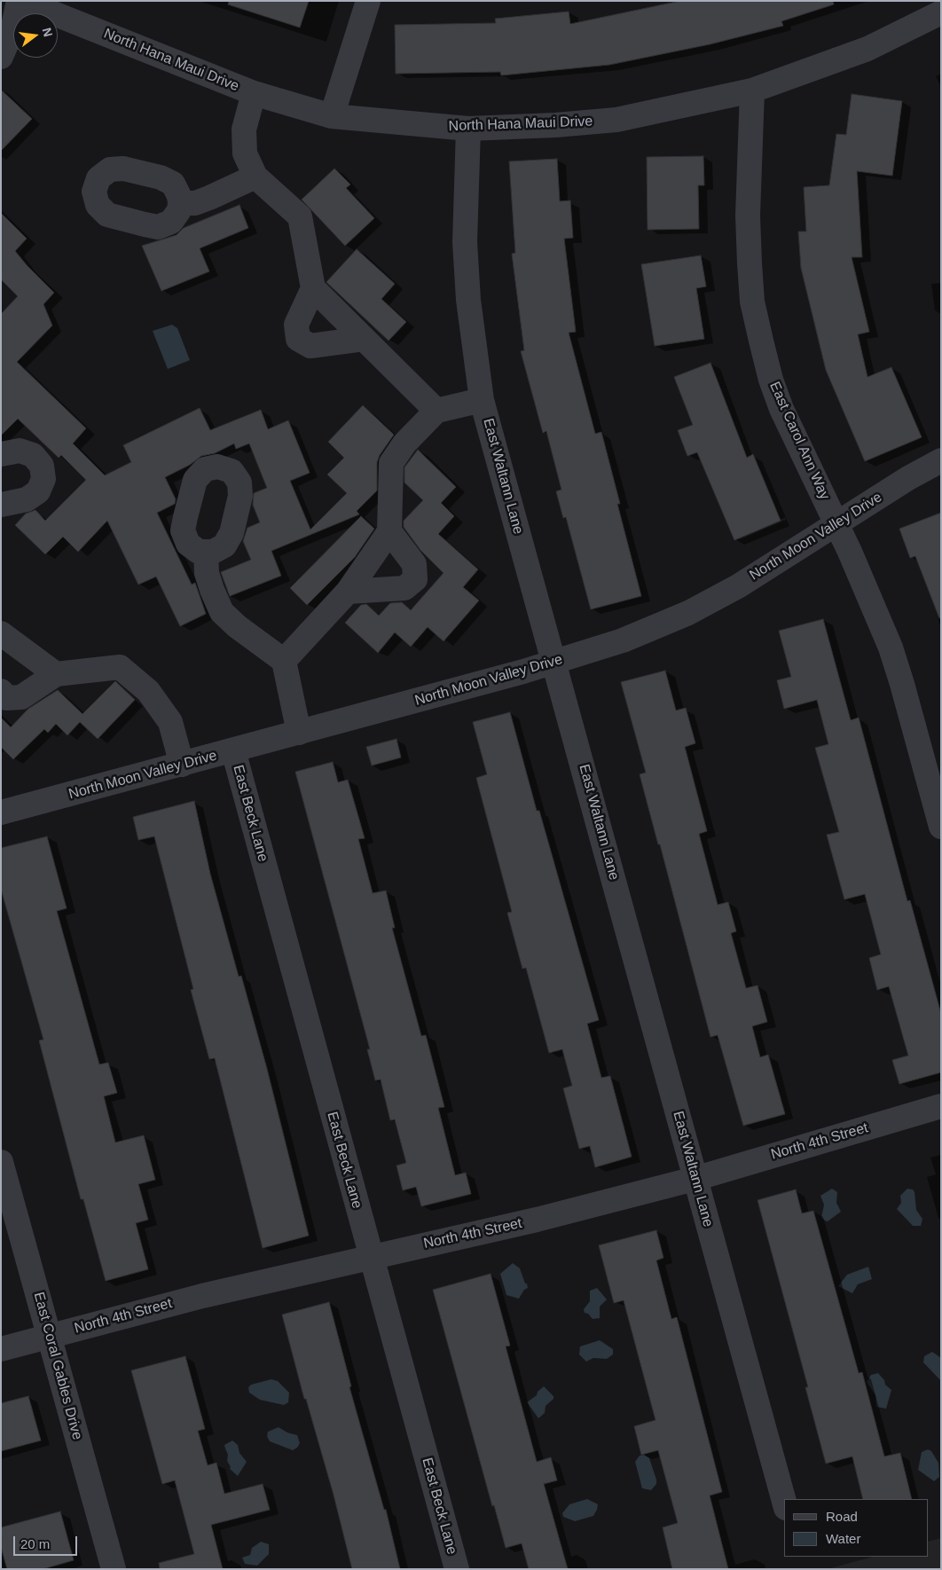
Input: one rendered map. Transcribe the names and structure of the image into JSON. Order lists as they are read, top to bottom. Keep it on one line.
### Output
{"streets":{"street":["North Hana Maui Drive","East Carol Ann Way","East Waltann Lane","North Moon Valley Drive","East Beck Lane","North 4th Street","East Coral Gables Drive"]},"crossings":[["North Hana Maui Drive","East Carol Ann Way"],["North Hana Maui Drive","East Waltann Lane"],["East Carol Ann Way","North Moon Valley Drive"],["East Waltann Lane","North Moon Valley Drive"],["East Waltann Lane","North 4th Street"],["North Moon Valley Drive","East Beck Lane"],["East Beck Lane","North 4th Street"],["North 4th Street","East Coral Gables Drive"]],"legend":["Road","Water"],"scale_bar":"20 m","north":"right"}
